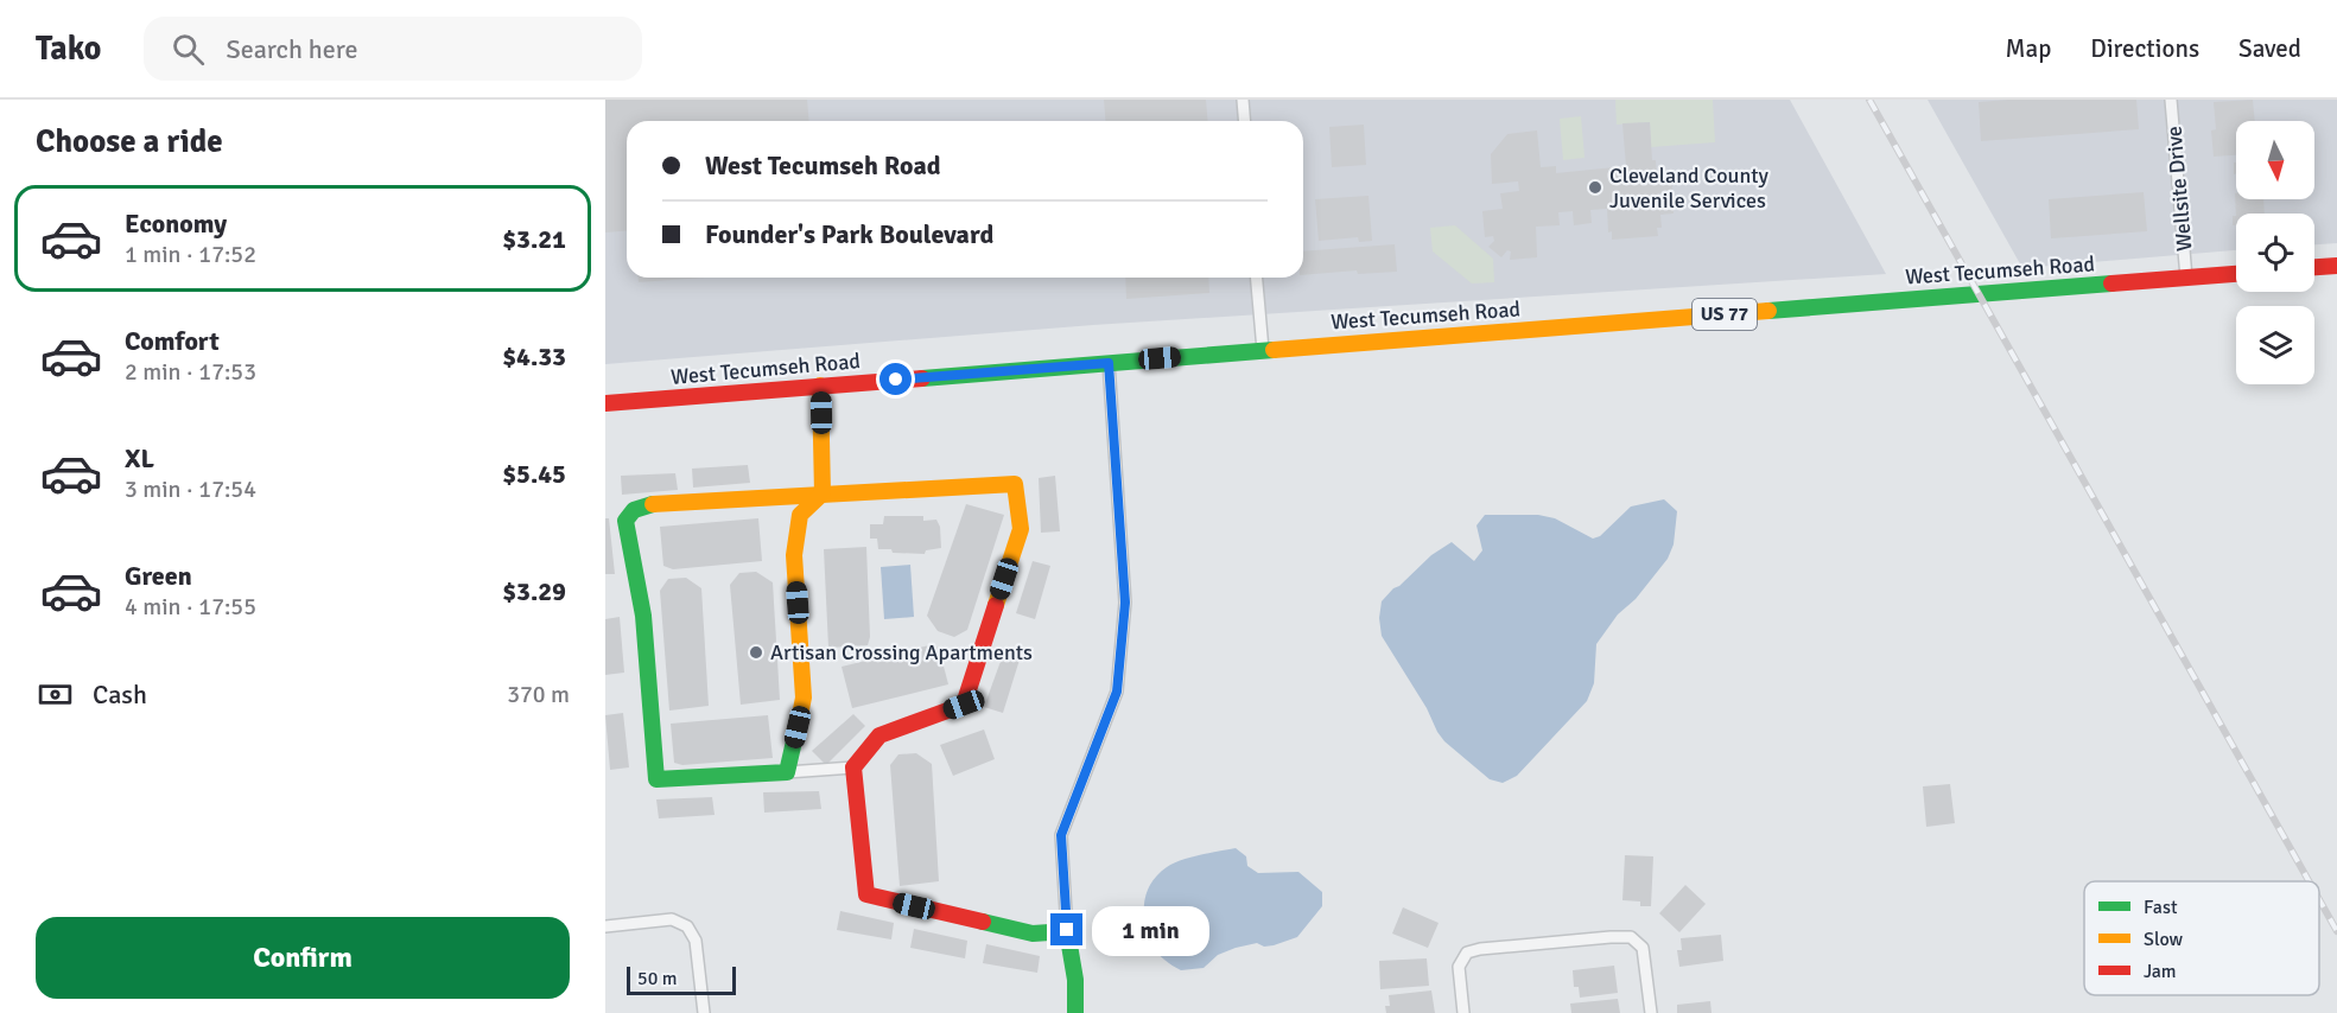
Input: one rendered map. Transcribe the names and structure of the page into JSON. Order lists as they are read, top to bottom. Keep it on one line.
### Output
{"streets":{"street":["Wellsite Drive","West Tecumseh Road","US 77"]},"crossings":[["Wellsite Drive","West Tecumseh Road"]],"places":["Cleveland County Juvenile Services","Artisan Crossing Apartments"],"legend":["Fast","Slow","Jam"],"scale_bar":"50 m","north":"bottom","page":{"header":"Tako","search":"Search here","nav":["Map","Directions","Saved"],"heading":"Choose a ride","banner":["West Tecumseh Road","Founder's Park Boulevard"],"list":[{"name":"Economy","note":"1 min · 17:52","value":"$3.21"},{"name":"Comfort","note":"2 min · 17:53","value":"$4.33"},{"name":"XL","note":"3 min · 17:54","value":"$5.45"},{"name":"Green","note":"4 min · 17:55","value":"$3.29"}],"pay":["Cash","370 m"],"buttons":"Confirm","bubble":"1 min","scale":"50 m"}}
